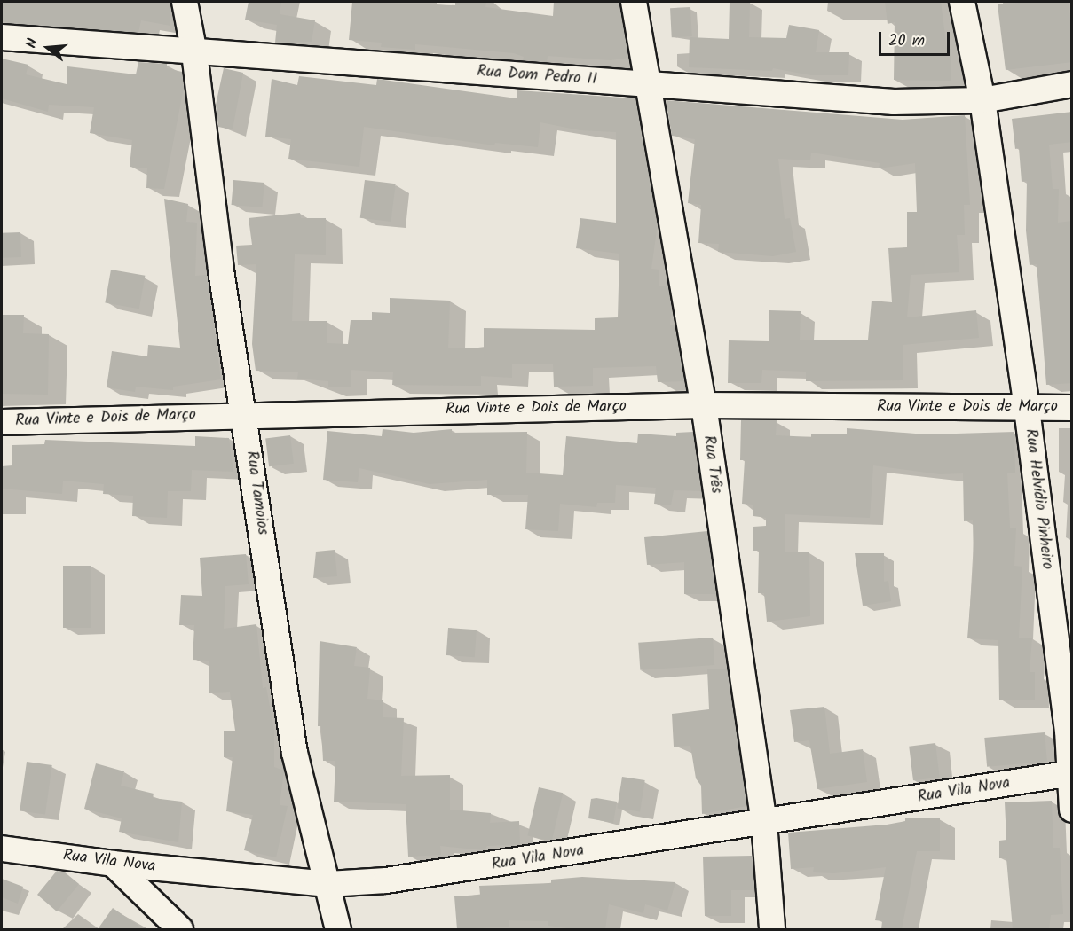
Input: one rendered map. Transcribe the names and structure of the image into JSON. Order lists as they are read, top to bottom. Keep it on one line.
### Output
{"streets":{"street":["Rua Dom Pedro II","Rua Vinte e Dois de Março","Rua Três","Rua Tamoios","Rua Helvídio Pinheiro","Rua Vila Nova"]},"crossings":[["Rua Dom Pedro II","Rua Três"],["Rua Dom Pedro II","Rua Tamoios"],["Rua Dom Pedro II","Rua Helvídio Pinheiro"],["Rua Vinte e Dois de Março","Rua Três"],["Rua Vinte e Dois de Março","Rua Tamoios"],["Rua Vinte e Dois de Março","Rua Helvídio Pinheiro"],["Rua Três","Rua Vila Nova"],["Rua Tamoios","Rua Vila Nova"],["Rua Helvídio Pinheiro","Rua Vila Nova"]],"scale_bar":"20 m","north":"left"}
